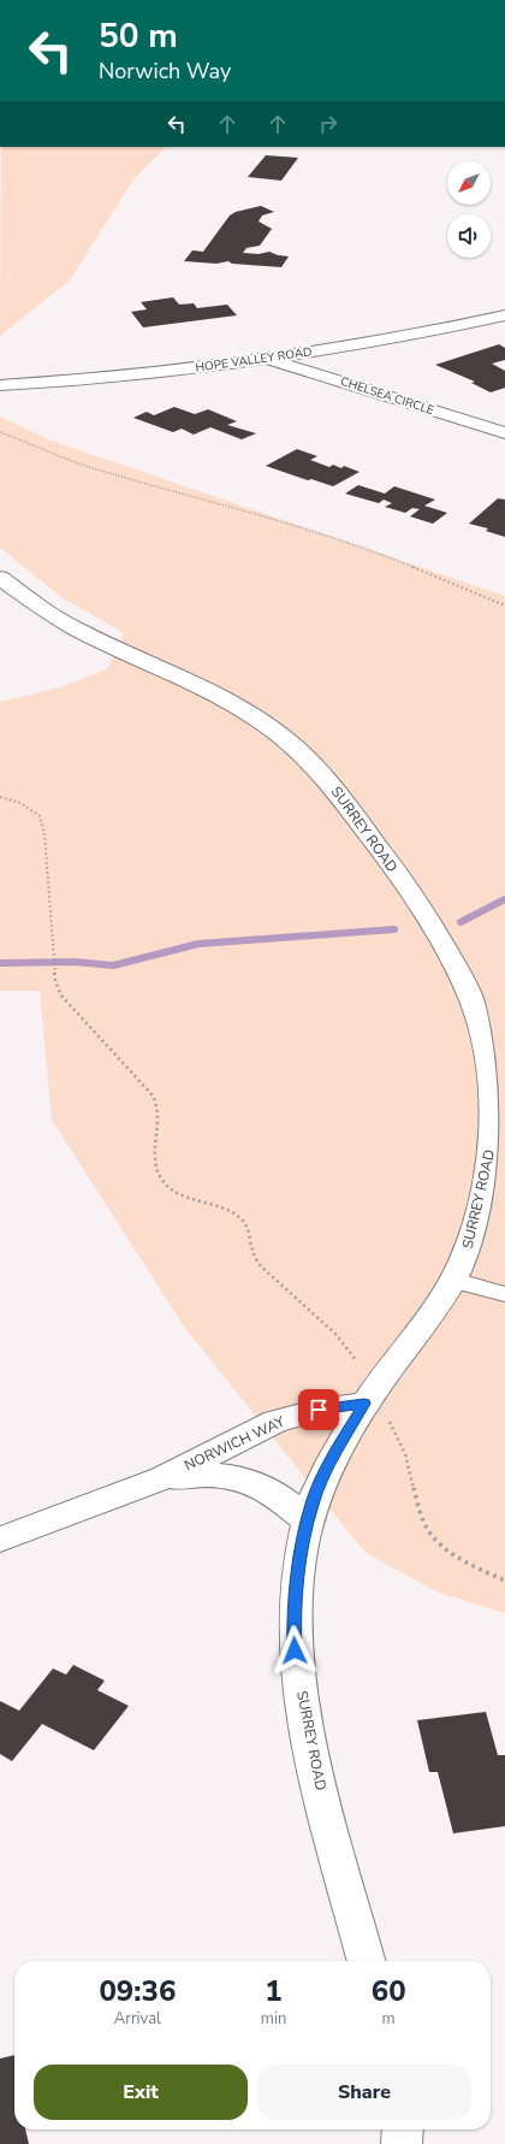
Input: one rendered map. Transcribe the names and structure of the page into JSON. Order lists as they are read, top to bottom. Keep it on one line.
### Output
{"streets":{"street":["HOPE VALLEY ROAD","CHELSEA CIRCLE","SURREY ROAD","NORWICH WAY"]},"crossings":[["HOPE VALLEY ROAD","CHELSEA CIRCLE"],["SURREY ROAD","NORWICH WAY"]],"north":"bottom left","page":{"turn":["50 m","Norwich Way"],"eta":["09:36","Arrival","1","min","60","m"],"buttons":["Exit","Share"]}}
